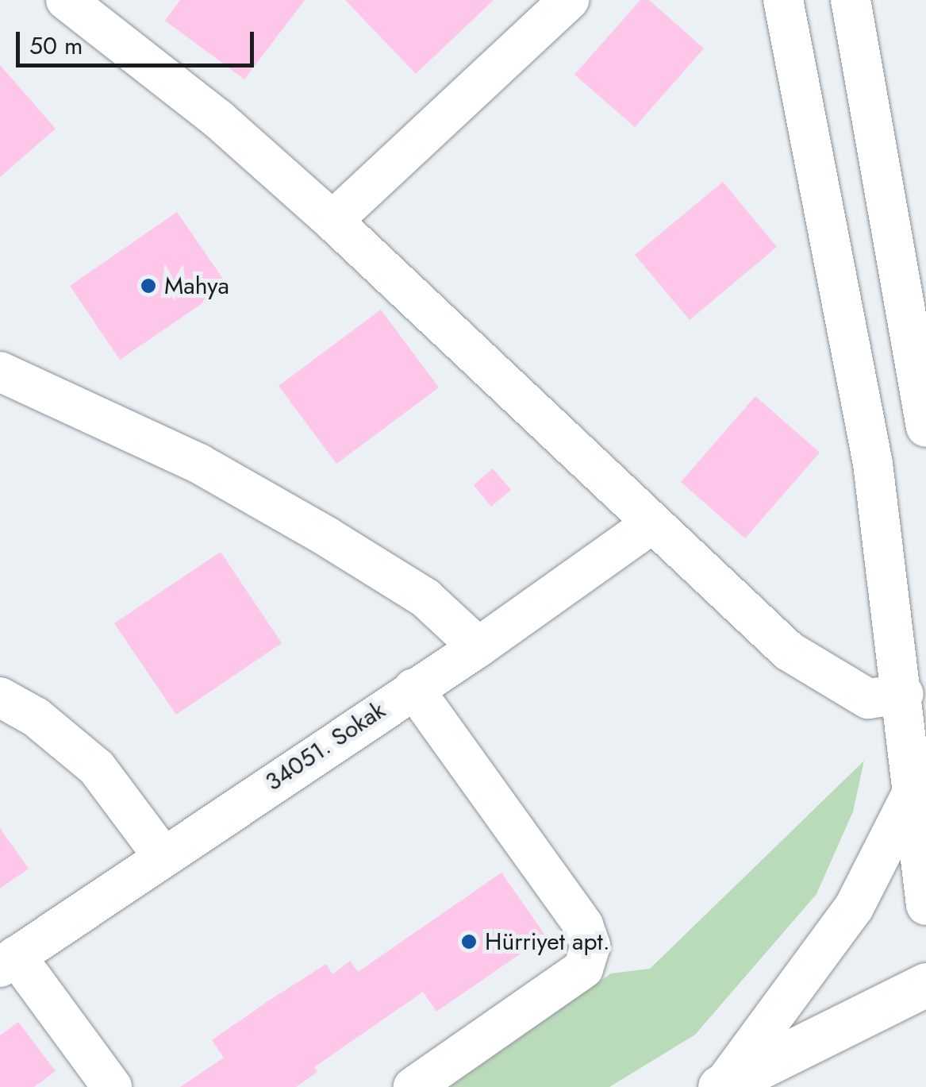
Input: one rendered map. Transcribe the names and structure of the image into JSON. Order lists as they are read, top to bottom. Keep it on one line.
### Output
{"streets":{"street":["34051. Sokak"]},"places":["Mahya","Hürriyet apt."],"scale_bar":"50 m"}
